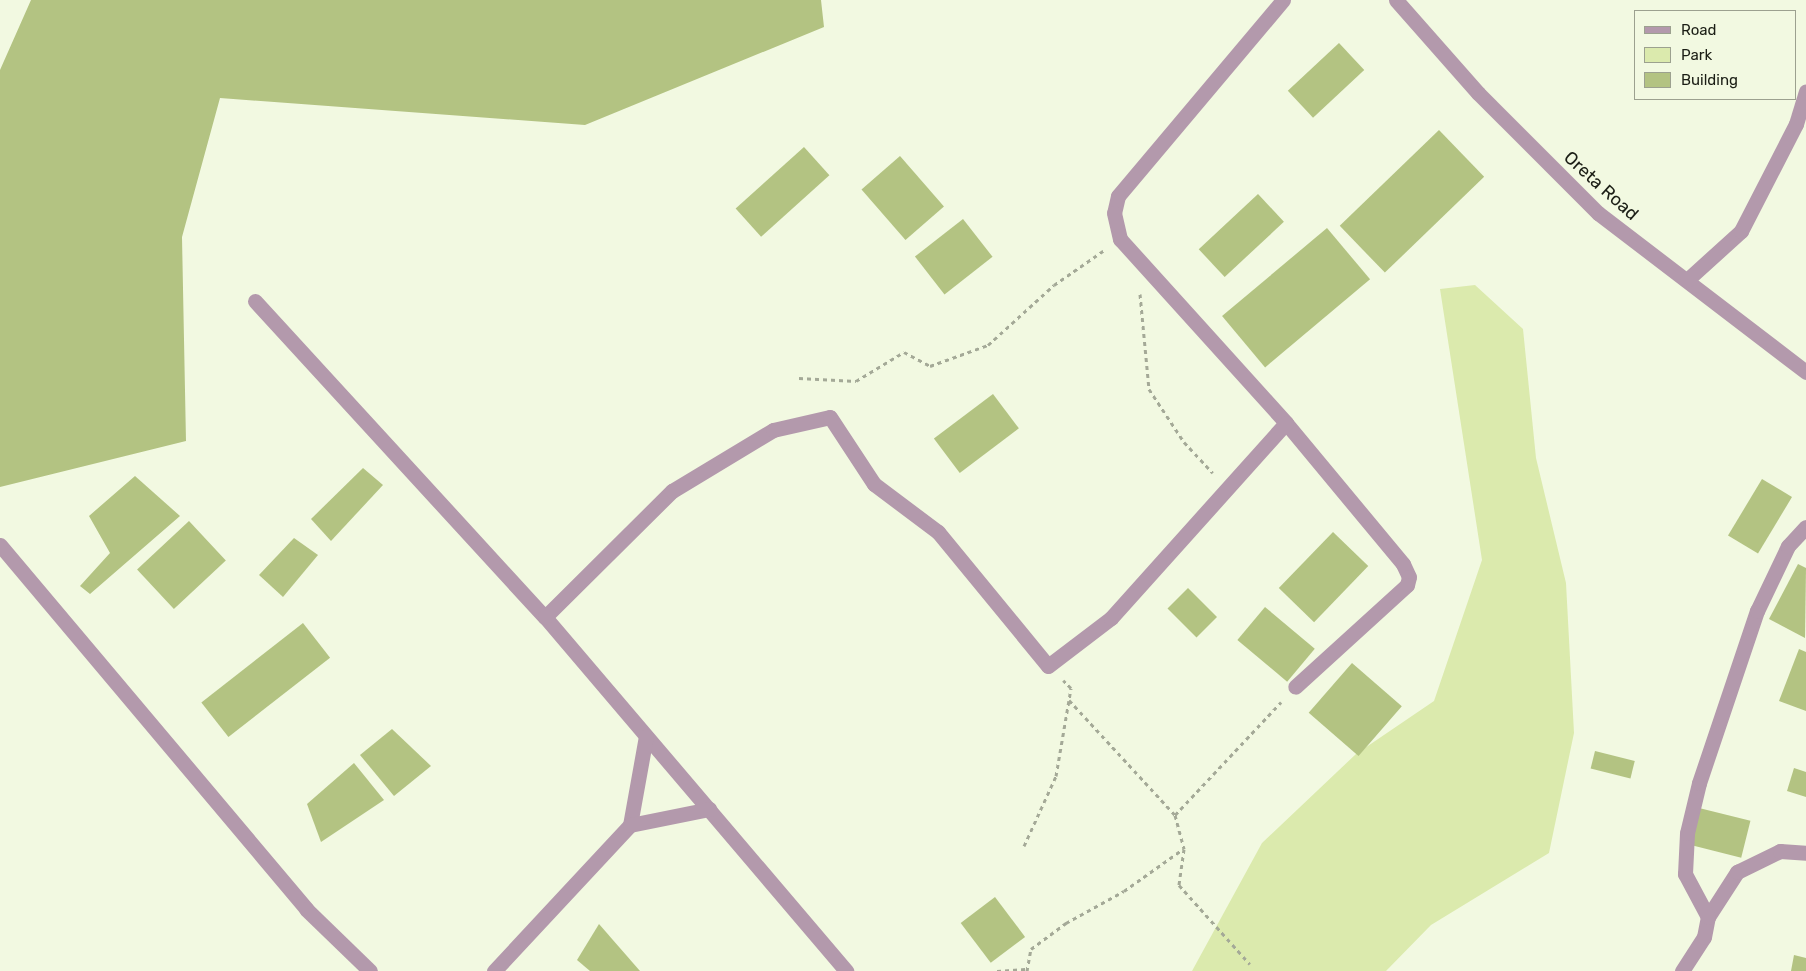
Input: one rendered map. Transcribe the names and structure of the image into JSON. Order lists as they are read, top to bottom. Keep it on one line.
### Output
{"streets":{"street":["Oreta Road"]},"legend":["Road","Park","Building"]}
